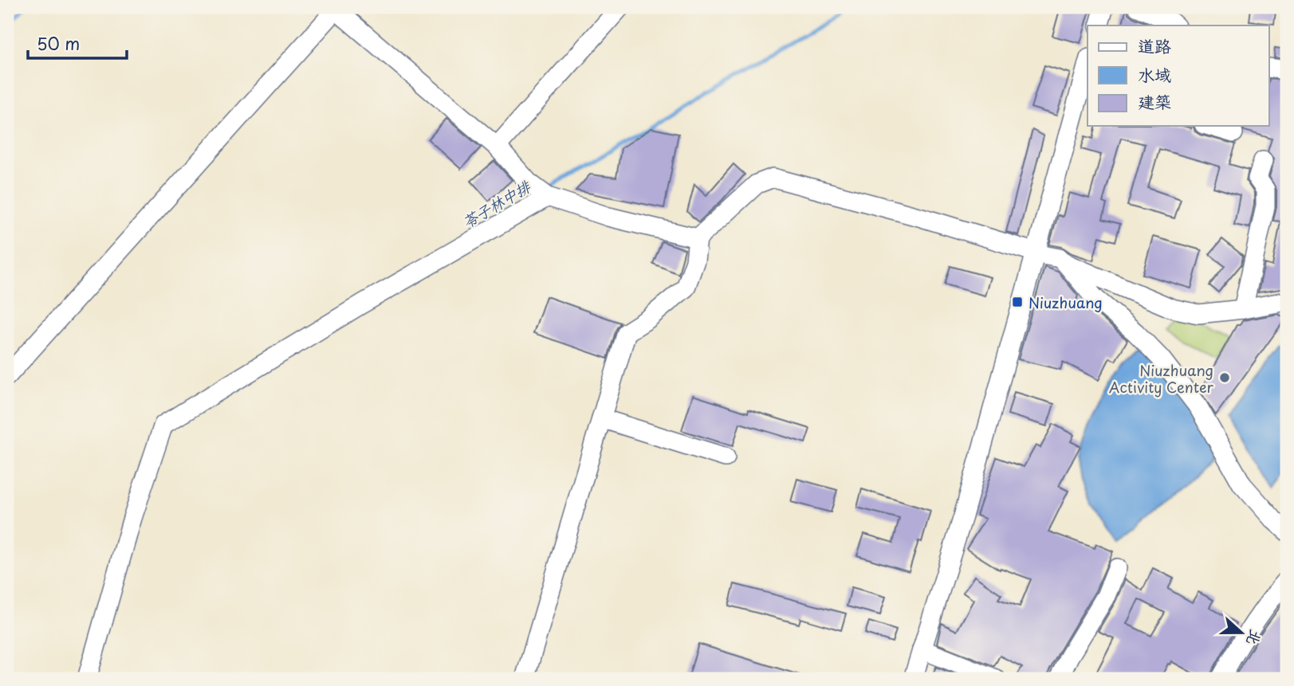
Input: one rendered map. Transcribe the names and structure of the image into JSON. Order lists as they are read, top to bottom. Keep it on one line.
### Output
{"water":["苓子林中排"],"places":{"transit":["Niuzhuang"],"other":["Niuzhuang Activity Center"]},"legend":["道路","水域","建築"],"scale_bar":"50 m","north":"right"}
